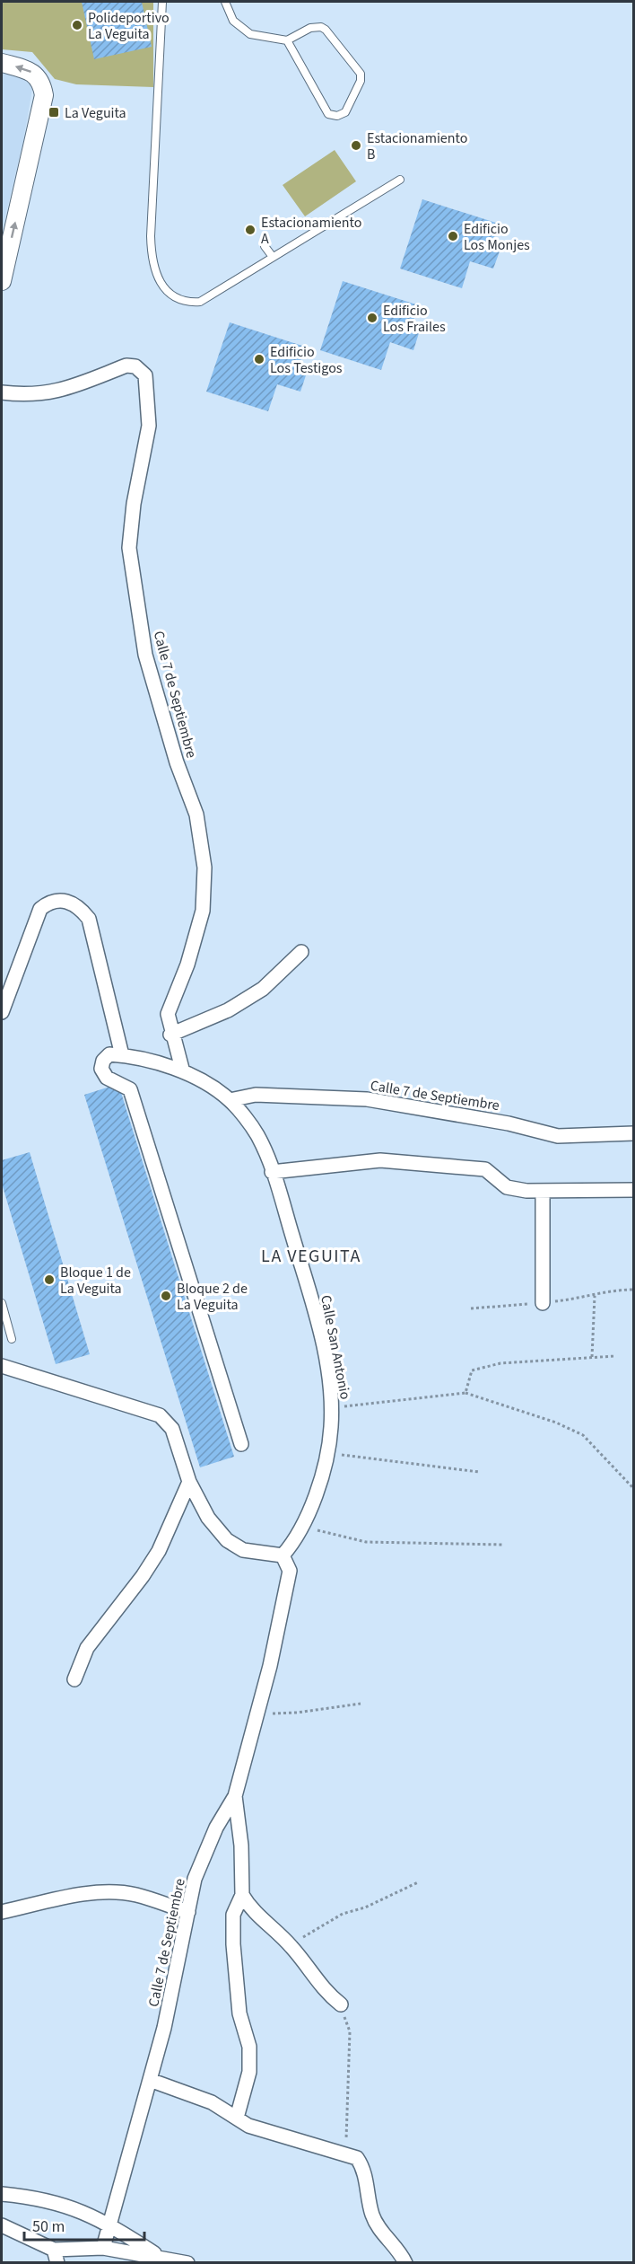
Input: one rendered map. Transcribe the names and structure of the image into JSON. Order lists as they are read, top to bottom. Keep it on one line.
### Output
{"streets":{"street":["Calle 7 de Septiembre","Calle San Antonio"]},"crossings":[["Calle 7 de Septiembre","Calle San Antonio"]],"districts":["LA VEGUITA"],"places":{"other":["Polideportivo La Veguita","Estacionamiento B","Estacionamiento A","Edificio Los Monjes","Edificio Los Frailes","Edificio Los Testigos","Bloque 1 de La Veguita","Bloque 2 de La Veguita"],"transit":["La Veguita"]},"scale_bar":"50 m"}
